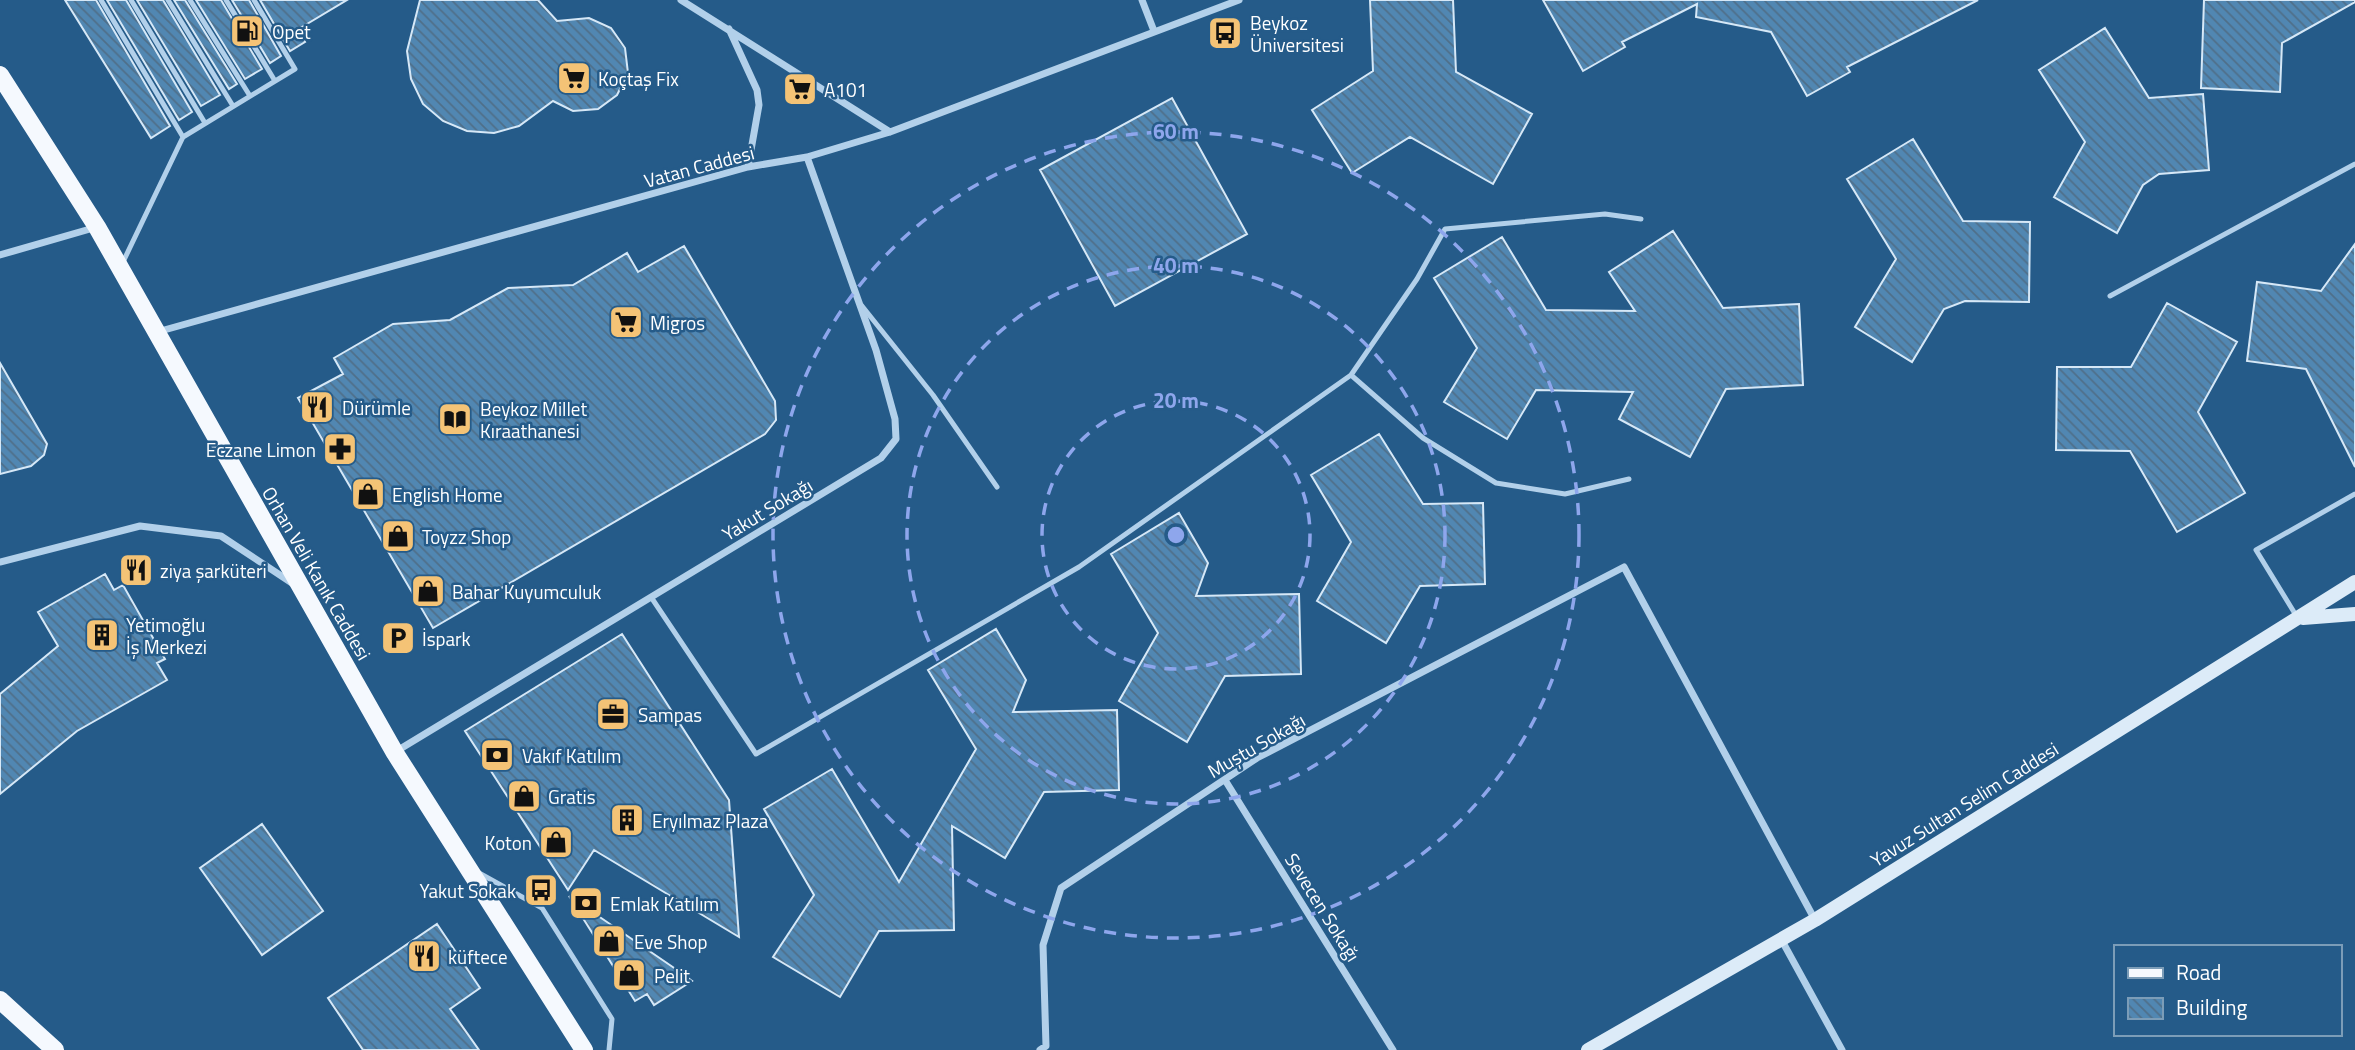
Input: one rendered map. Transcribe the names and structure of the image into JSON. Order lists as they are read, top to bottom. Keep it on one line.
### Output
{"streets":{"main road":["Orhan Veli Kanık Caddesi"],"street":["Vatan Caddesi","Yakut Sokağı","Muştu Sokağı","Yavuz Sultan Selim Caddesi","Sevecen Sokağı"]},"crossings":[["Vatan Caddesi","Yakut Sokağı"],["Vatan Caddesi","Orhan Veli Kanık Caddesi"],["Yakut Sokağı","Orhan Veli Kanık Caddesi"],["Muştu Sokağı","Yavuz Sultan Selim Caddesi"],["Muştu Sokağı","Sevecen Sokağı"]],"places":{"fuel station":["Opet"],"bus stop":["Beykoz Üniversitesi","Yakut Sokak"],"supermarket":["Koçtaş Fix","A101","Migros"],"restaurant":["Dürümle","ziya şarküteri","küftece"],"library":["Beykoz Millet Kıraathanesi"],"pharmacy":["Eczane Limon"],"shop":["English Home","Toyzz Shop","Bahar Kuyumculuk","Gratis","Koton","Eve Shop","Pelit"],"building":["Yetimoğlu İş Merkezi","Eryılmaz Plaza"],"parking":["İspark"],"office":["Sampas"],"bank":["Vakıf Katılım","Emlak Katılım"]},"legend":["Road","Building"],"rings":["60 m","40 m","20 m"]}
